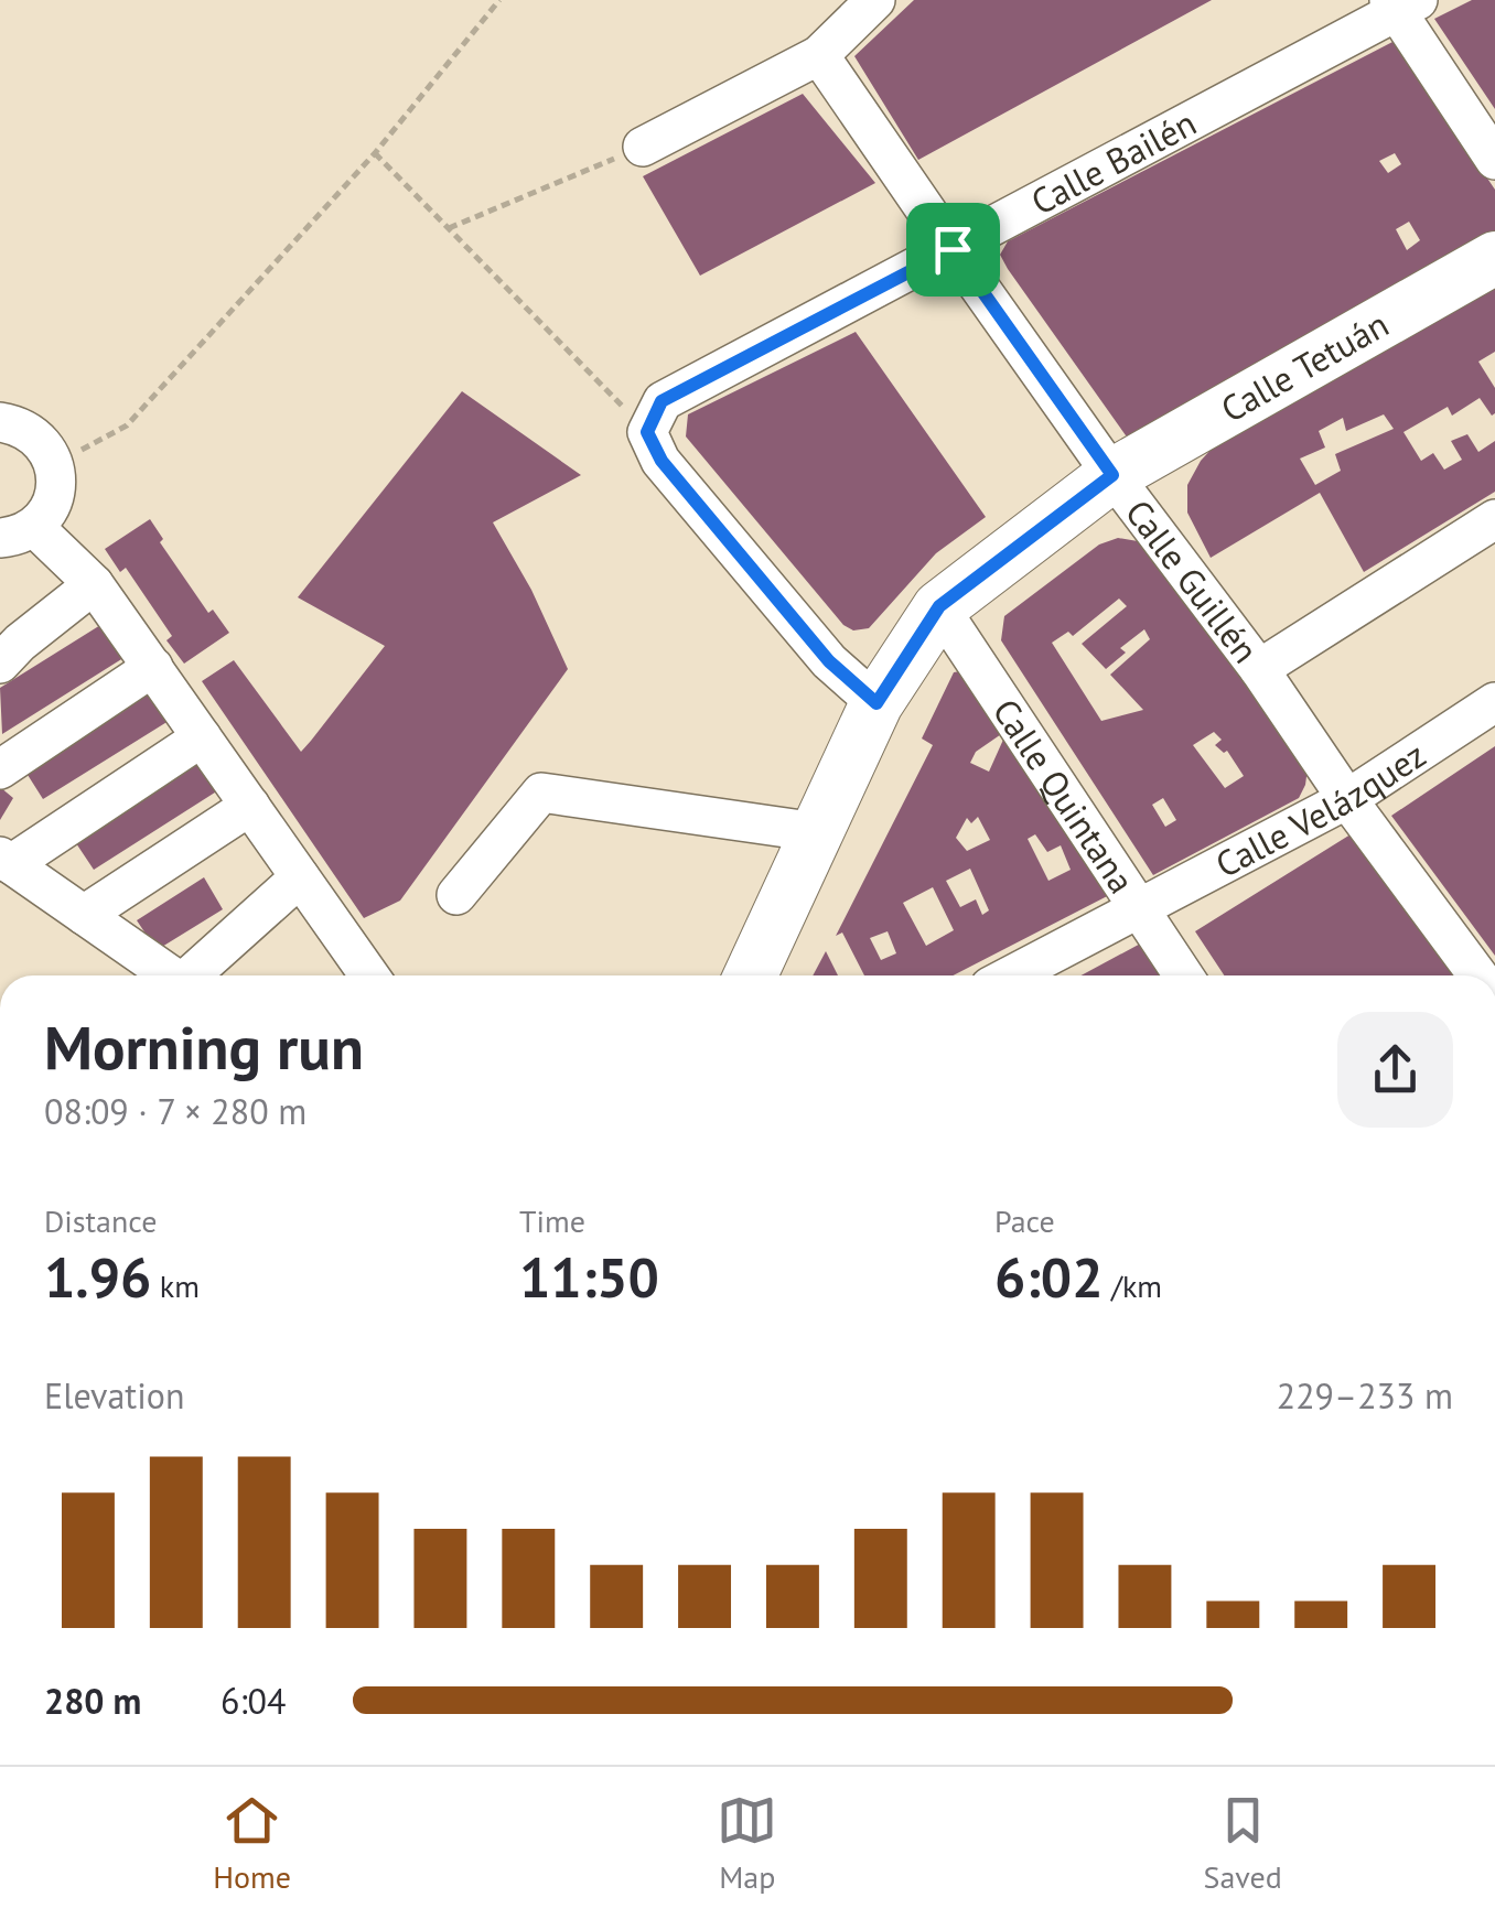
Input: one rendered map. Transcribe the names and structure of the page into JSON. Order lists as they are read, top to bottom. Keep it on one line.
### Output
{"streets":{"street":["Calle Bailén","Calle Tetuán","Calle Guillén","Calle Quintana","Calle Velázquez"]},"crossings":[["Calle Bailén","Calle Guillén"],["Calle Tetuán","Calle Guillén"],["Calle Tetuán","Calle Quintana"],["Calle Guillén","Calle Velázquez"],["Calle Quintana","Calle Velázquez"]],"page":{"heading":["Morning run","08:09 · 7 × 280 m"],"stats":[["Distance","1.96 km"],["Time","11:50"],["Pace","6:02 /km"]],"chart":["Elevation","229–233 m"],"list":[{"name":"280 m","note":"6:04"}],"tabs":["Home","Map","Saved"]}}
